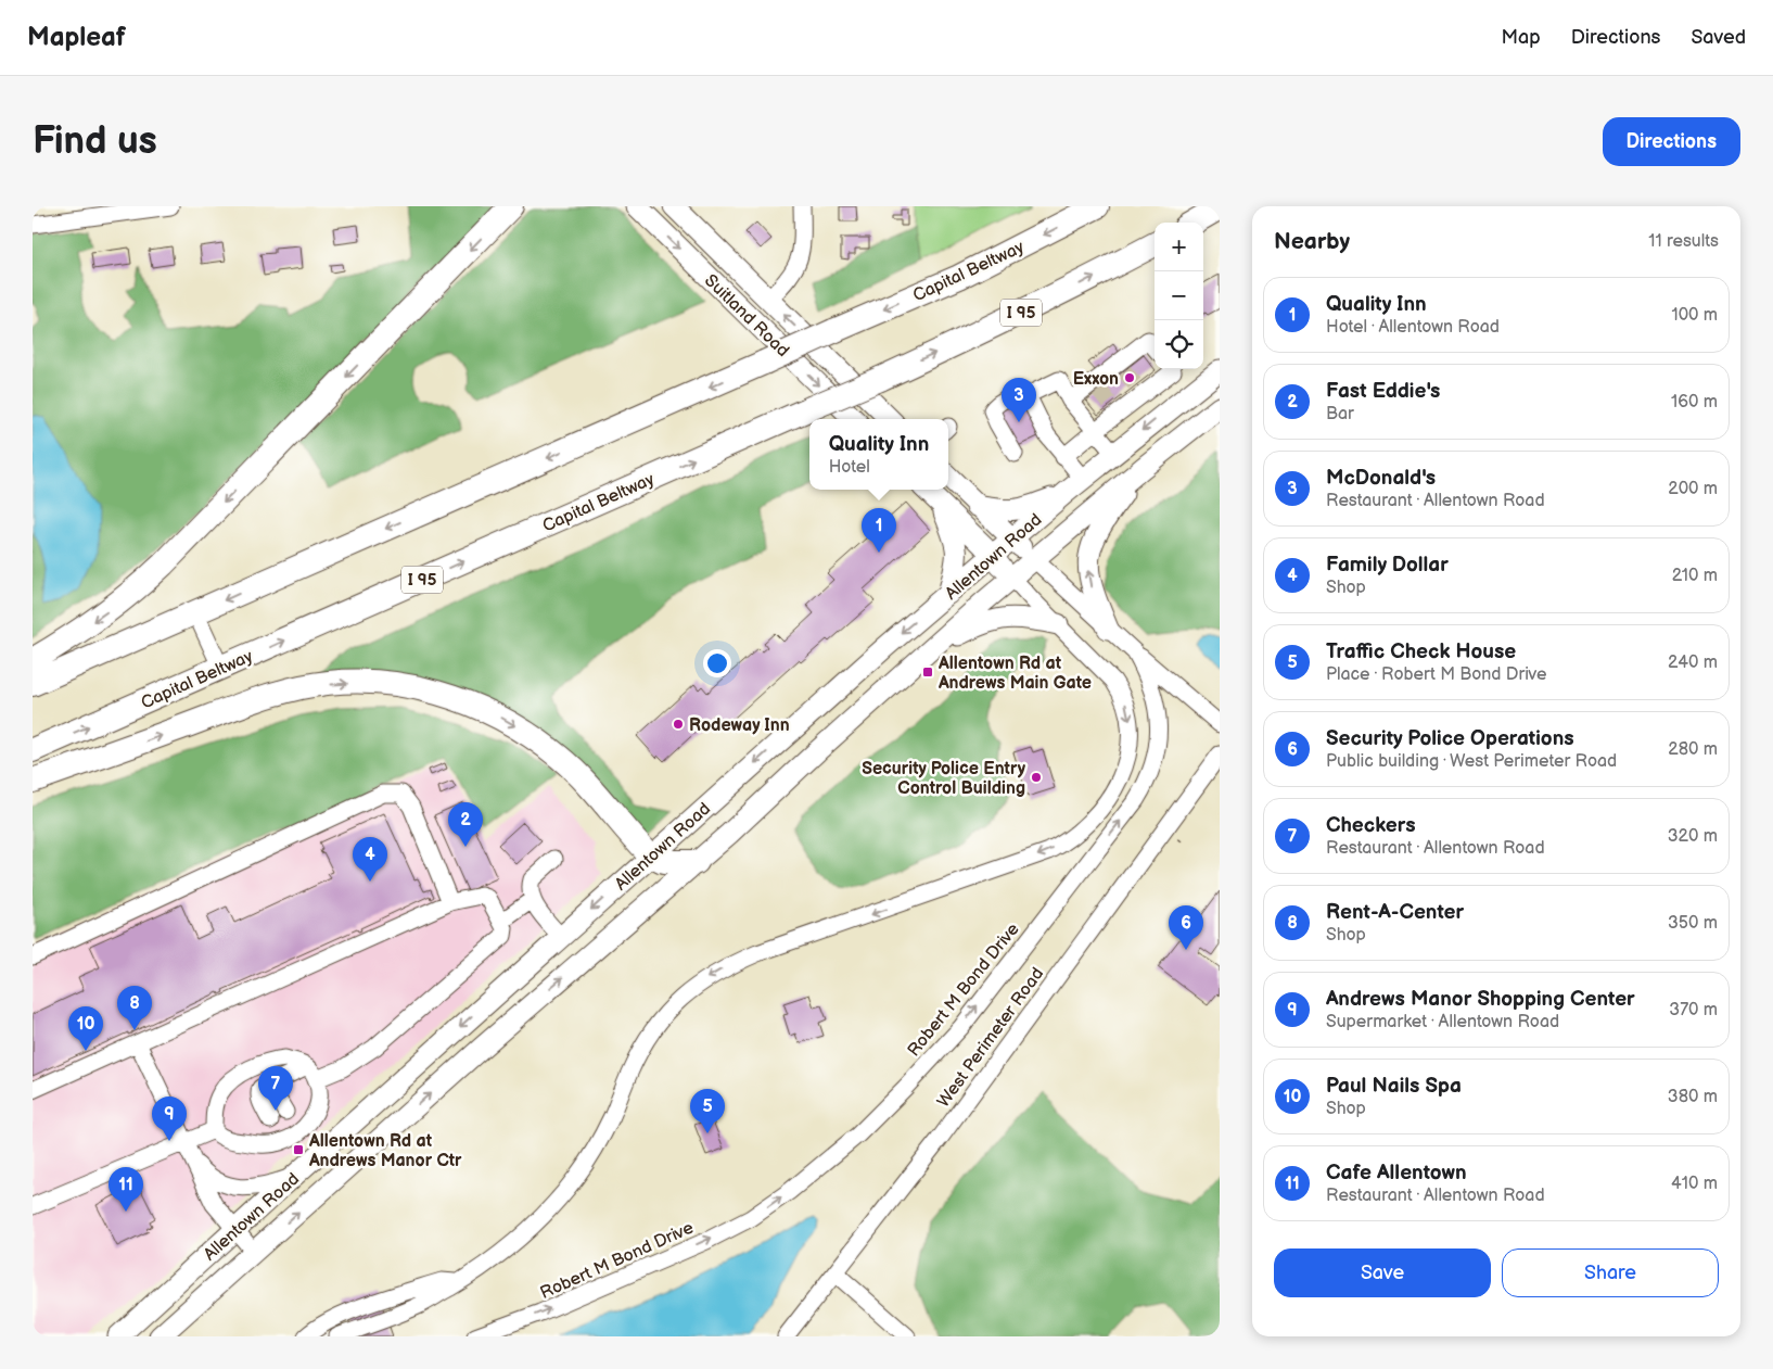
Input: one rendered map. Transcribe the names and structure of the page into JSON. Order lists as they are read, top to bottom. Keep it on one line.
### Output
{"streets":{"highway":["Capital Beltway","I 95"],"main road":["Suitland Road","Allentown Road"],"street":["Robert M Bond Drive","West Perimeter Road"]},"crossings":[["Allentown Road","Robert M Bond Drive"]],"one_way":["Robert M Bond Drive"],"places":{"other":["Exxon","Rodeway Inn","Security Police Entry Control Building"],"transit":["Allentown Rd at Andrews Main Gate","Allentown Rd at Andrews Manor Ctr"]},"page":{"header":"Mapleaf","nav":["Map","Directions","Saved"],"buttons":["Directions",["Save","Share"]],"title":"Find us","heading":["Nearby","11 results"],"map_buttons":["+","−"],"list":[{"mark":"1","name":"Quality Inn","note":"Hotel · Allentown Road","value":"100 m"},{"mark":"2","name":"Fast Eddie's","note":"Bar","value":"160 m"},{"mark":"3","name":"McDonald's","note":"Restaurant · Allentown Road","value":"200 m"},{"mark":"4","name":"Family Dollar","note":"Shop","value":"210 m"},{"mark":"5","name":"Traffic Check House","note":"Place · Robert M Bond Drive","value":"240 m"},{"mark":"6","name":"Security Police Operations","note":"Public building · West Perimeter Road","value":"280 m"},{"mark":"7","name":"Checkers","note":"Restaurant · Allentown Road","value":"320 m"},{"mark":"8","name":"Rent-A-Center","note":"Shop","value":"350 m"},{"mark":"9","name":"Andrews Manor Shopping Center","note":"Supermarket · Allentown Road","value":"370 m"},{"mark":"10","name":"Paul Nails Spa","note":"Shop","value":"380 m"},{"mark":"11","name":"Cafe Allentown","note":"Restaurant · Allentown Road","value":"410 m"}],"pins":["3","1","2","4","6","8","10","7","5","9","11"],"popup":["Quality Inn","Hotel"]}}
